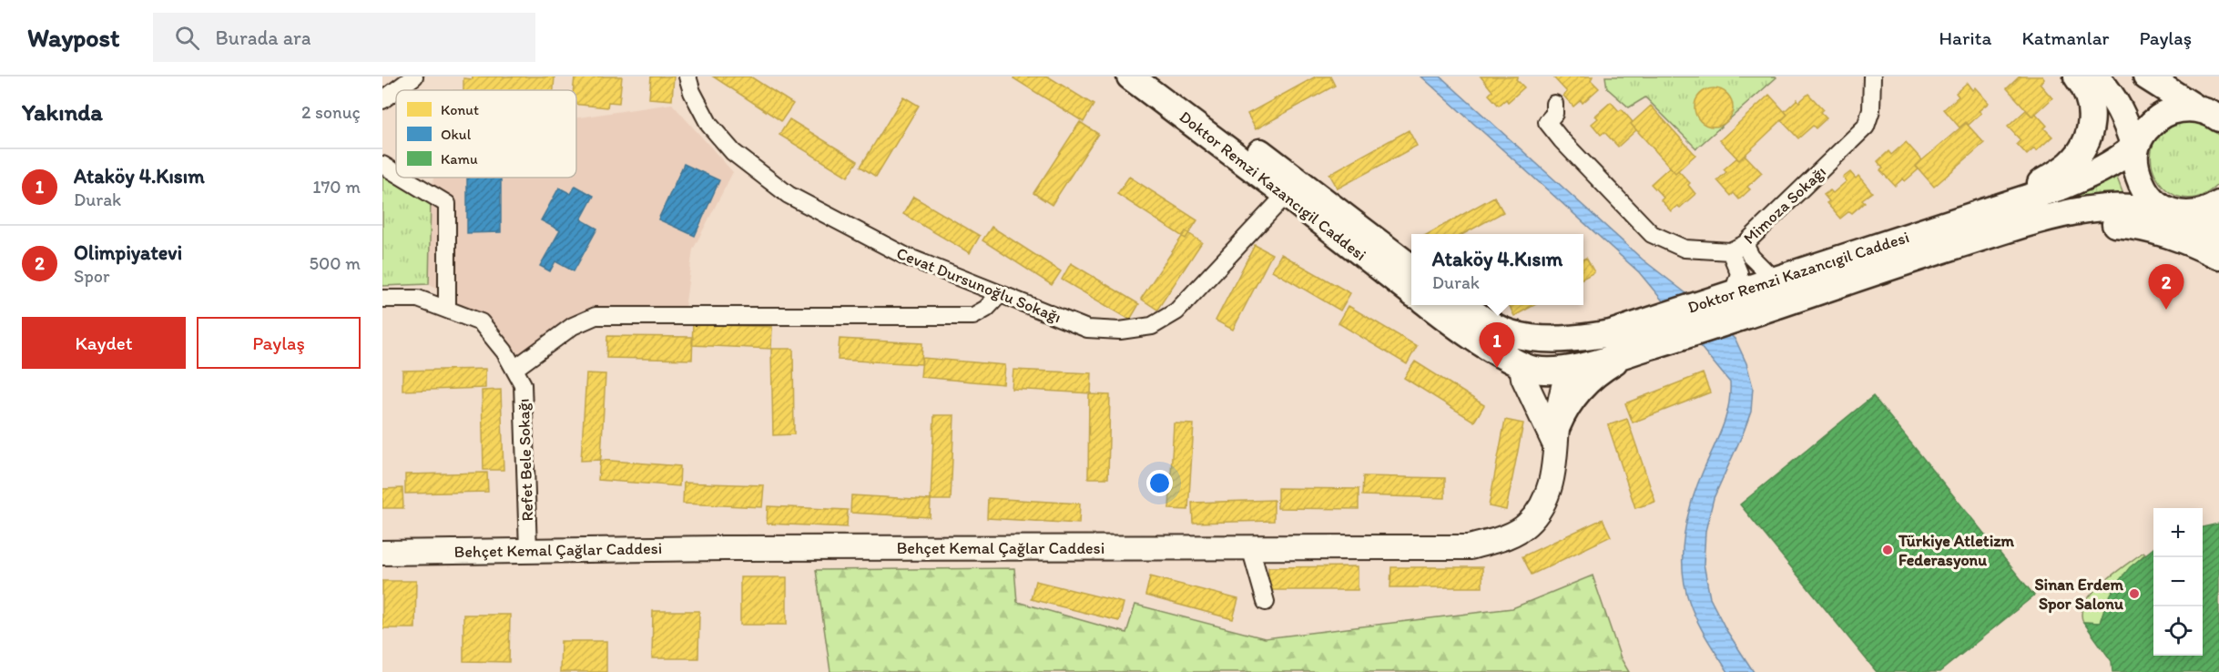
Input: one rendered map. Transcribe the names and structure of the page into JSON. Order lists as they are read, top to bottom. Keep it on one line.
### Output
{"streets":{"main road":["Doktor Remzi Kazancıgil Caddesi","Behçet Kemal Çağlar Caddesi"],"street":["Mimoza Sokağı","Cevat Dursunoğlu Sokağı","Refet Bele Sokağı"]},"crossings":[["Doktor Remzi Kazancıgil Caddesi","Cevat Dursunoğlu Sokağı"],["Refet Bele Sokağı","Behçet Kemal Çağlar Caddesi"]],"places":["Türkiye Atletizm Federasyonu","Sinan Erdem Spor Salonu"],"legend":["Konut","Okul","Kamu"],"page":{"header":"Waypost","search":"Burada ara","nav":["Harita","Katmanlar","Paylaş"],"heading":["Yakında","2 sonuç"],"list":[{"mark":"1","name":"Ataköy 4.Kısım","note":"Durak","value":"170 m"},{"mark":"2","name":"Olimpiyatevi","note":"Spor","value":"500 m"}],"popup":["Ataköy 4.Kısım","Durak"],"pins":["2","1"],"buttons":["Kaydet","Paylaş"],"map_buttons":["+","−"]}}
